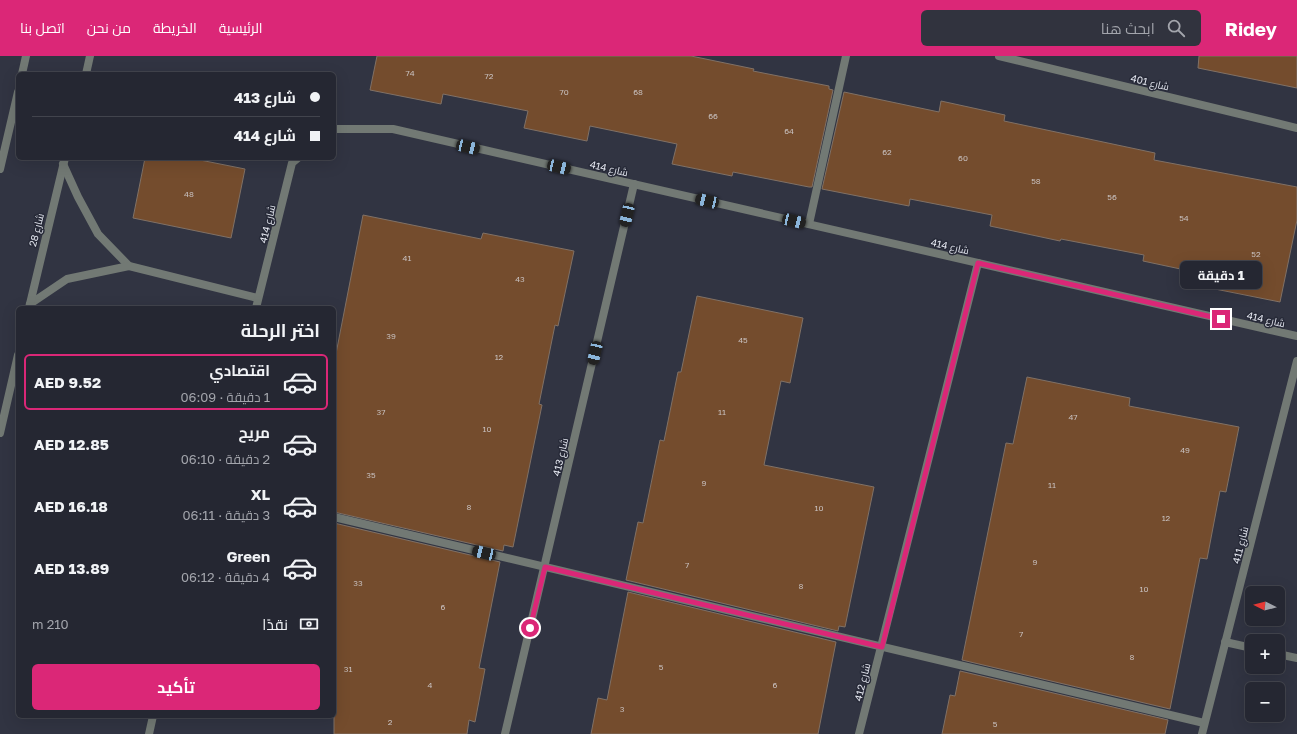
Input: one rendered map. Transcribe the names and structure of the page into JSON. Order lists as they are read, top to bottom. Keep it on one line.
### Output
{"streets":{"street":["شارع 401","شارع 414","شارع 28","شارع 413","شارع 411","شارع 412"]},"crossings":[["شارع 414","شارع 413"],["شارع 414","شارع 412"]],"house_numbers":["74","72","70","68","66","64","62","60","58","48","56","54","52","41","43","39","45","12","37","11","47","10","49","35","9","11","8","10","12","9","7","33","8","10","6","7","8","5","31","4","6","3","2","5"],"north":"left","page":{"header":"Ridey","search":"ابحث هنا","nav":["الرئيسية","الخريطة","من نحن","اتصل بنا"],"banner":["شارع 413","شارع 414"],"bubble":"1 دقيقة","heading":"اختر الرحلة","list":[{"name":"اقتصادي","note":"1 دقيقة · 06:09","value":"AED 9.52"},{"name":"مريح","note":"2 دقيقة · 06:10","value":"AED 12.85"},{"name":"XL","note":"3 دقيقة · 06:11","value":"AED 16.18"},{"name":"Green","note":"4 دقيقة · 06:12","value":"AED 13.89"}],"map_buttons":["+","−"],"pay":["نقدًا","210 m"],"buttons":"تأكيد"}}
